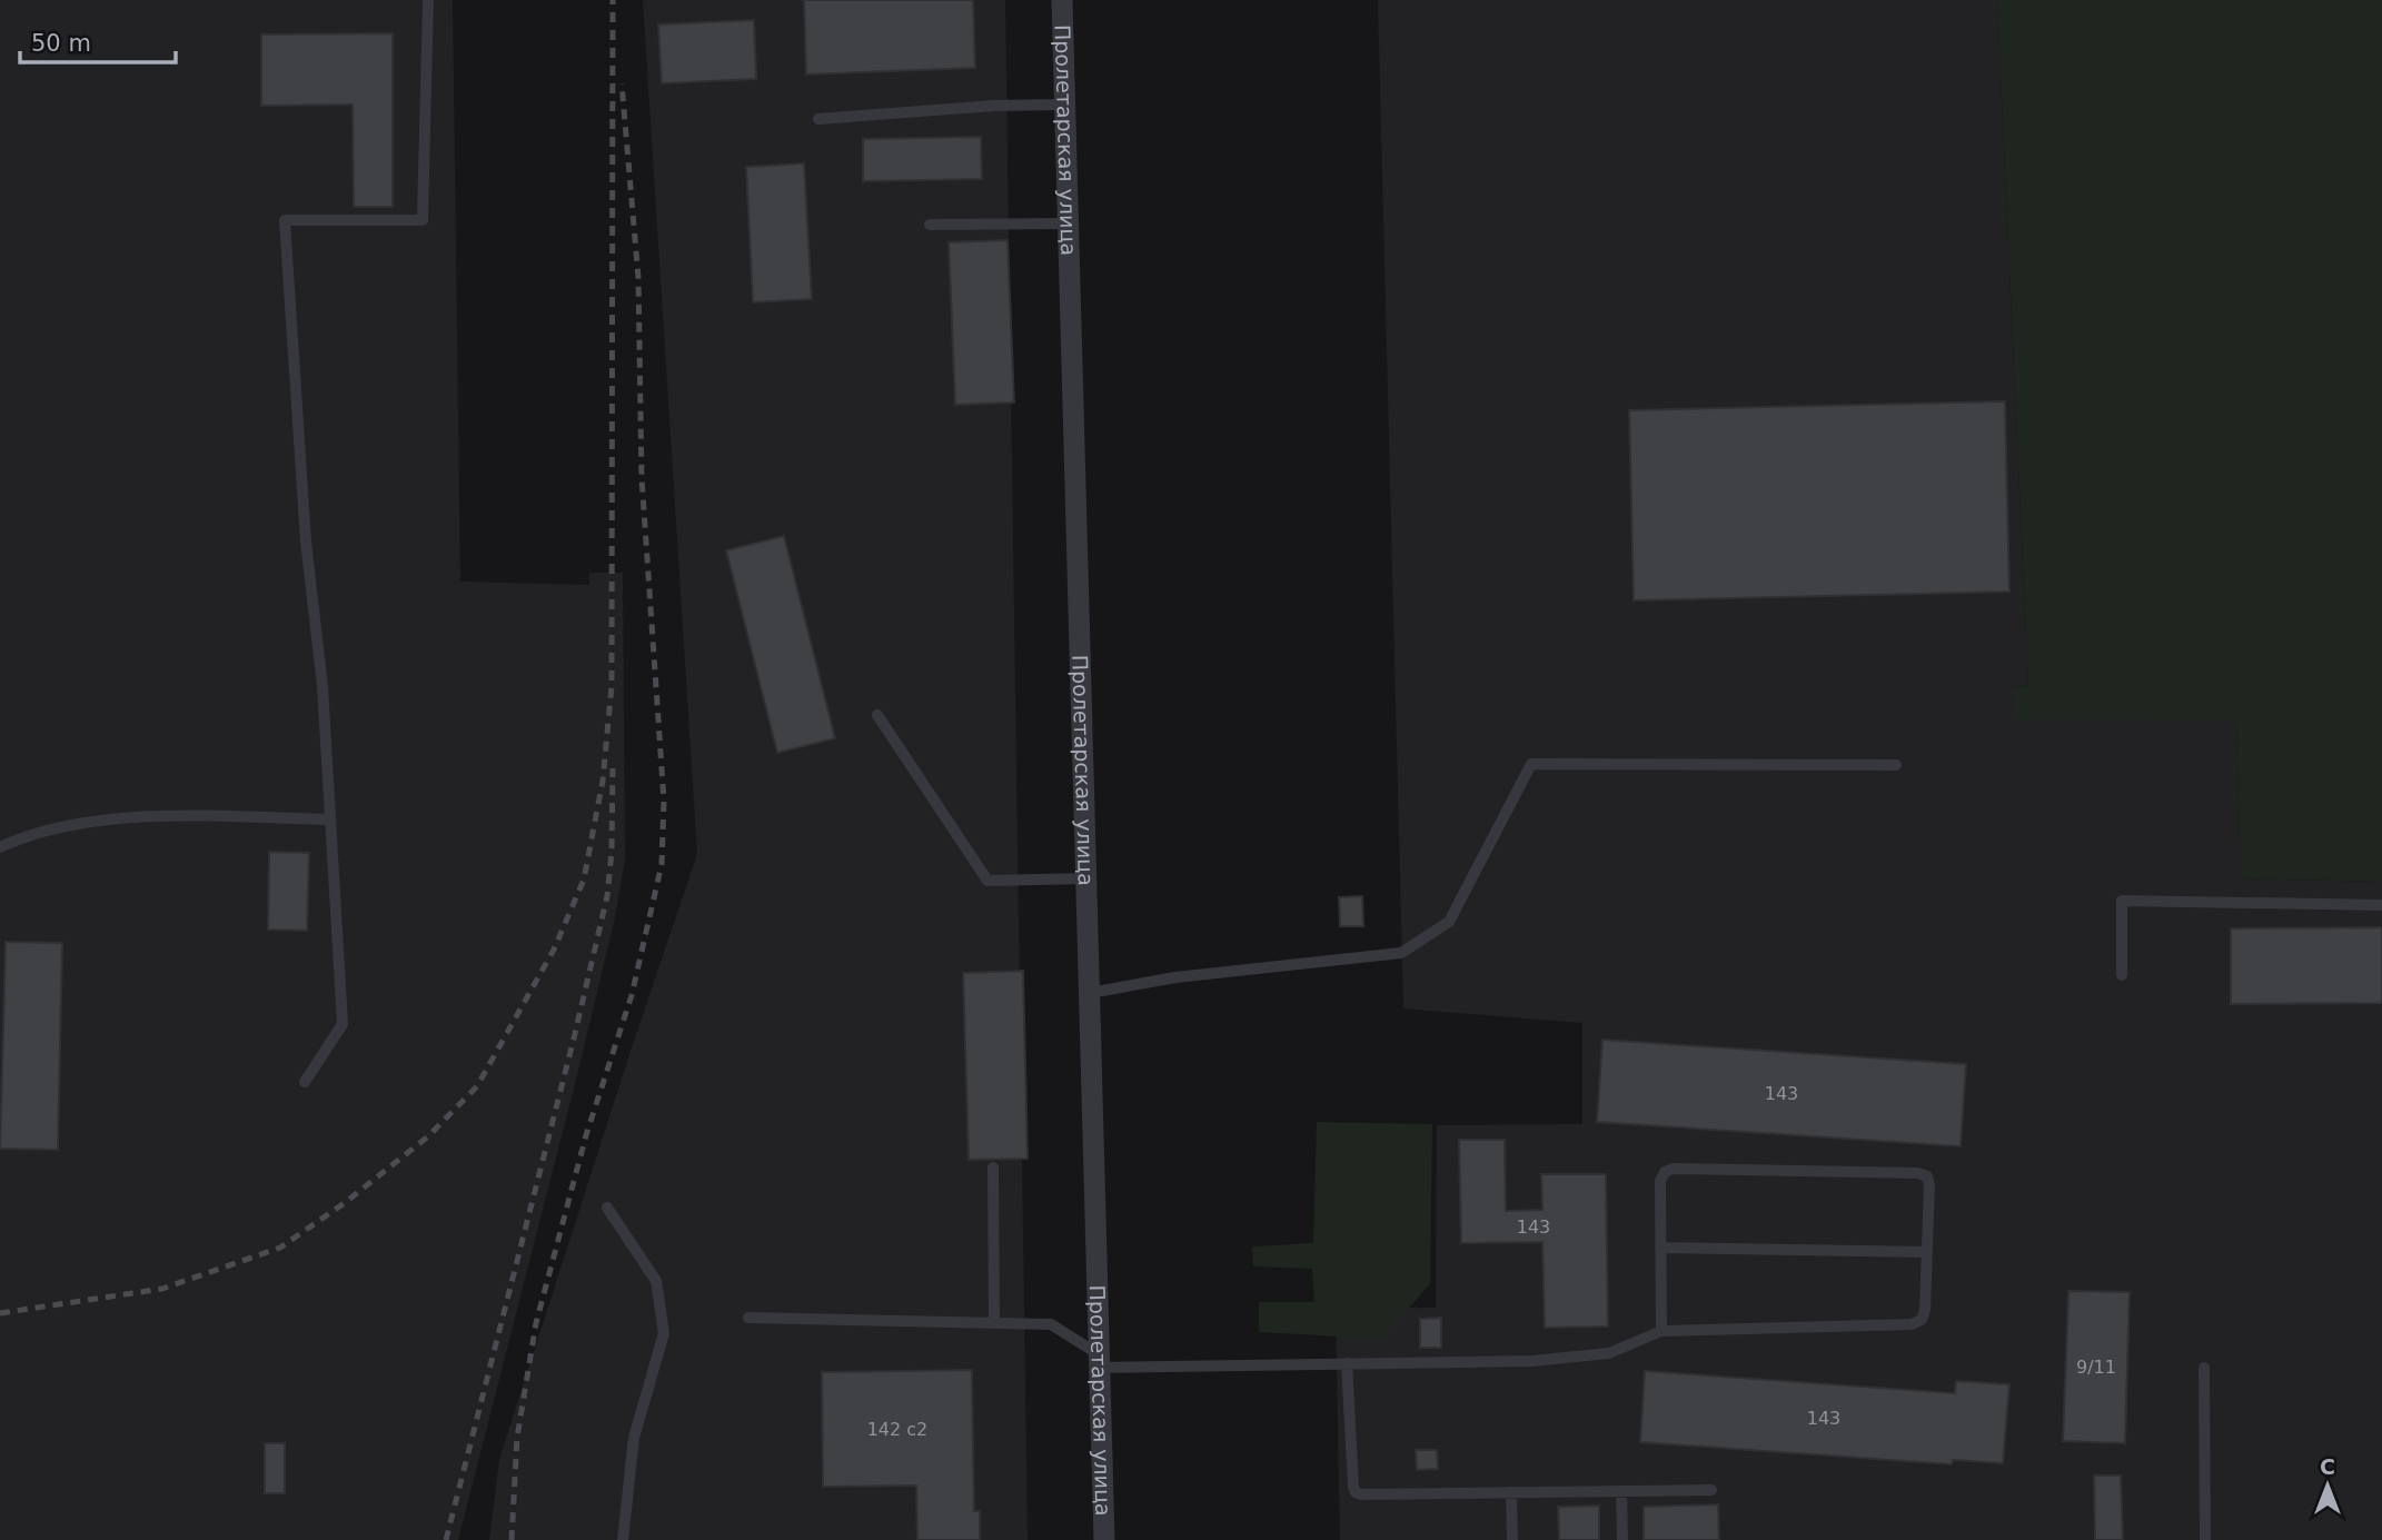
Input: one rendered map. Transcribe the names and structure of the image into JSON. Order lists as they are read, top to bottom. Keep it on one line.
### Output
{"streets":{"street":["Пролетарская улица"]},"house_numbers":["143","143","9/11","143","142 с2"],"scale_bar":"50 m","north":"top"}
